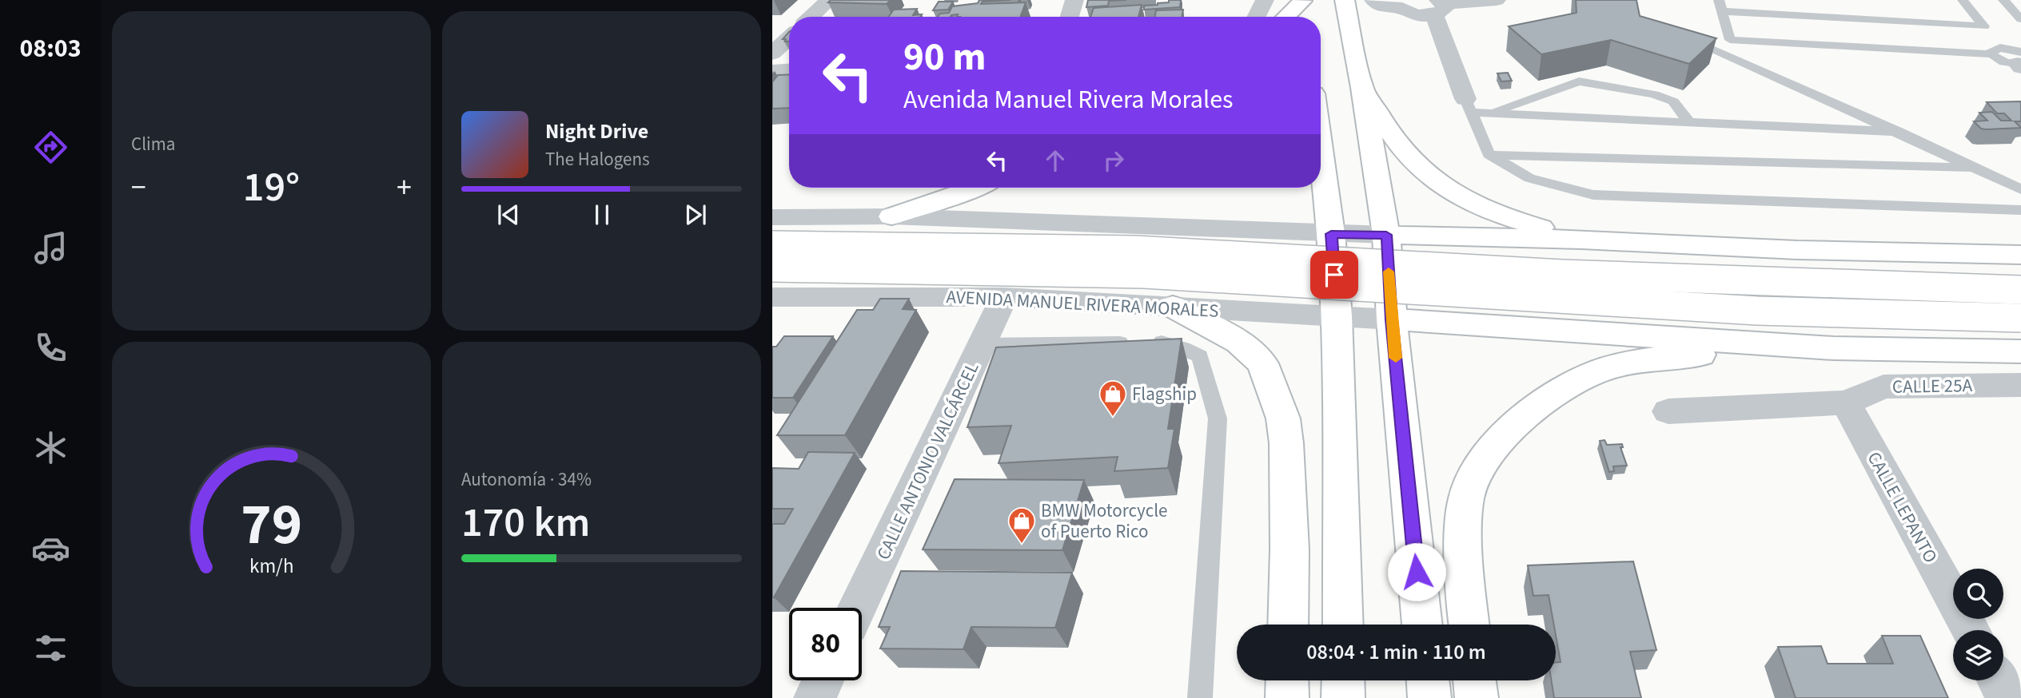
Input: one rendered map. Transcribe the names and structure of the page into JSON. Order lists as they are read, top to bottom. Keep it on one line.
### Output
{"streets":{"street":["AVENIDA MANUEL RIVERA MORALES","CALLE 25A","CALLE ANTONIO VALCÁRCEL","CALLE LEPANTO"]},"crossings":[["AVENIDA MANUEL RIVERA MORALES","CALLE ANTONIO VALCÁRCEL"],["CALLE 25A","CALLE LEPANTO"]],"places":{"shop":["Flagship","BMW Motorcycle of Puerto Rico"]},"page":{"tabs":"08:03","tile":["Clima",["Autonomía · 34%","170 km"]],"turn":["90 m","Avenida Manuel Rivera Morales"],"song":["Night Drive","The Halogens"],"heat":["−","19°","+"],"limit":"80","trip":"08:04 · 1 min · 110 m","gauge":["79","km/h"]}}
